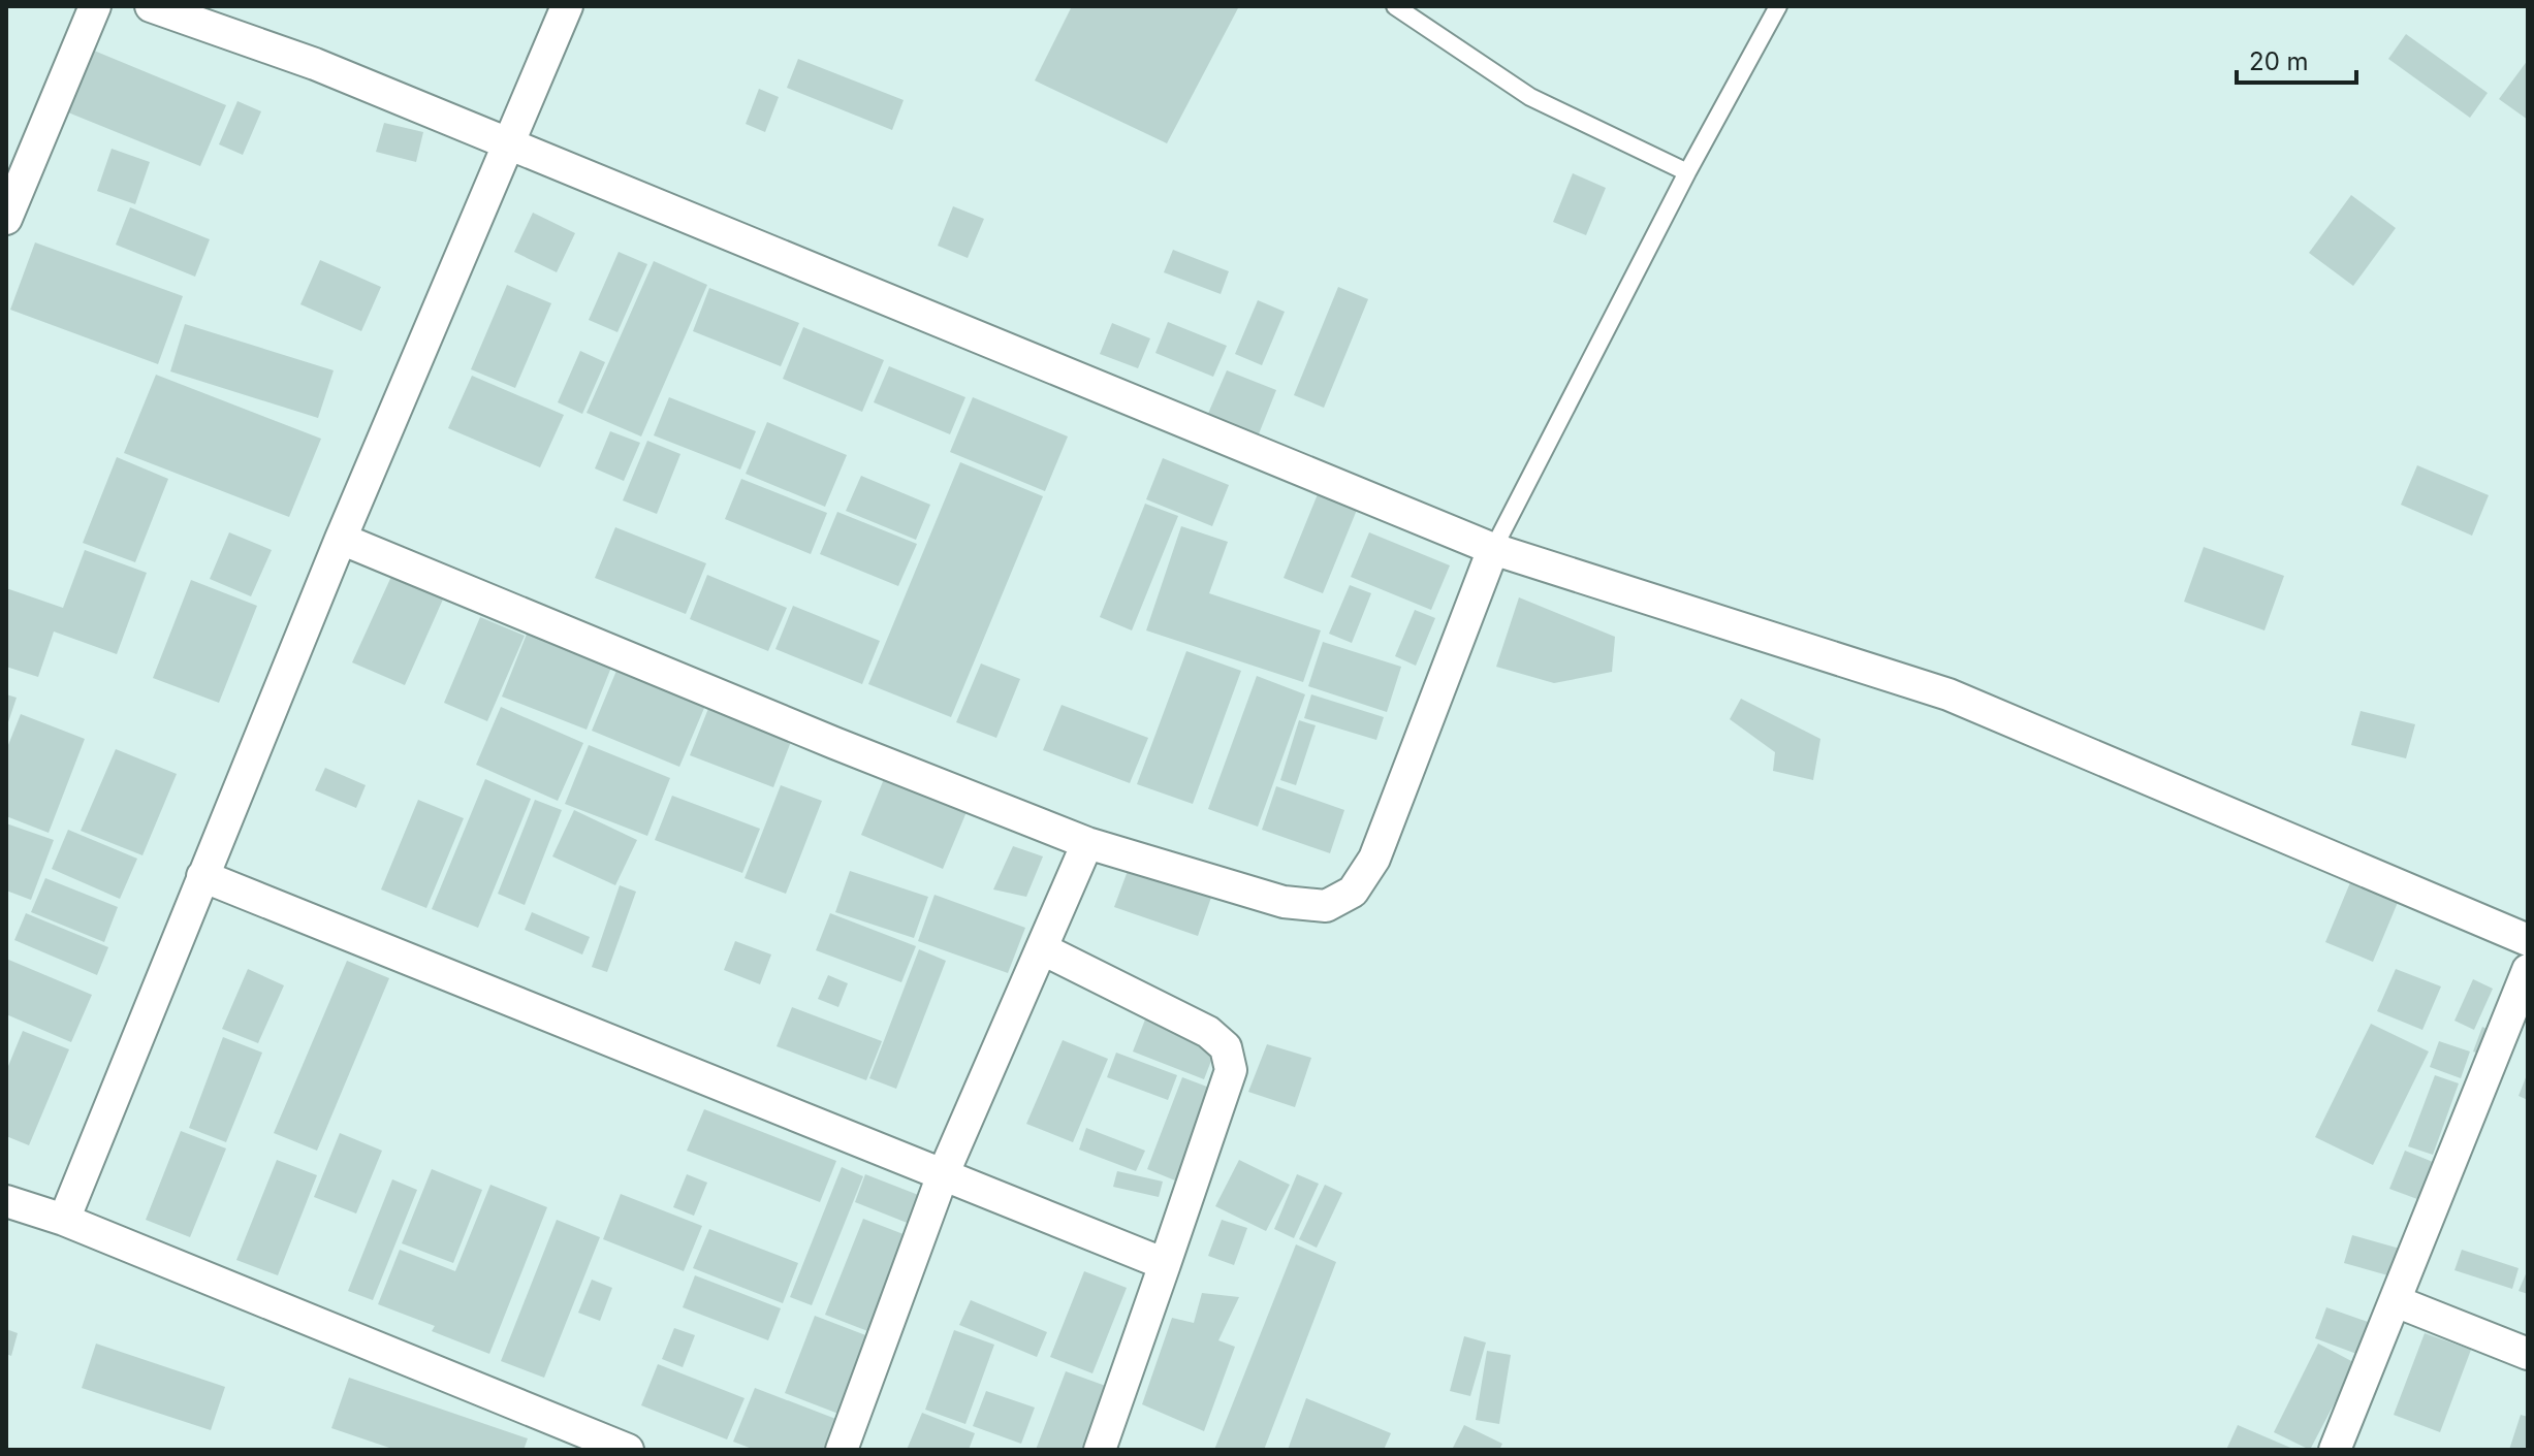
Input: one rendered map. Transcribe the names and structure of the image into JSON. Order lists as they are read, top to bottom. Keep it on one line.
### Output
{"scale_bar":"20 m"}
